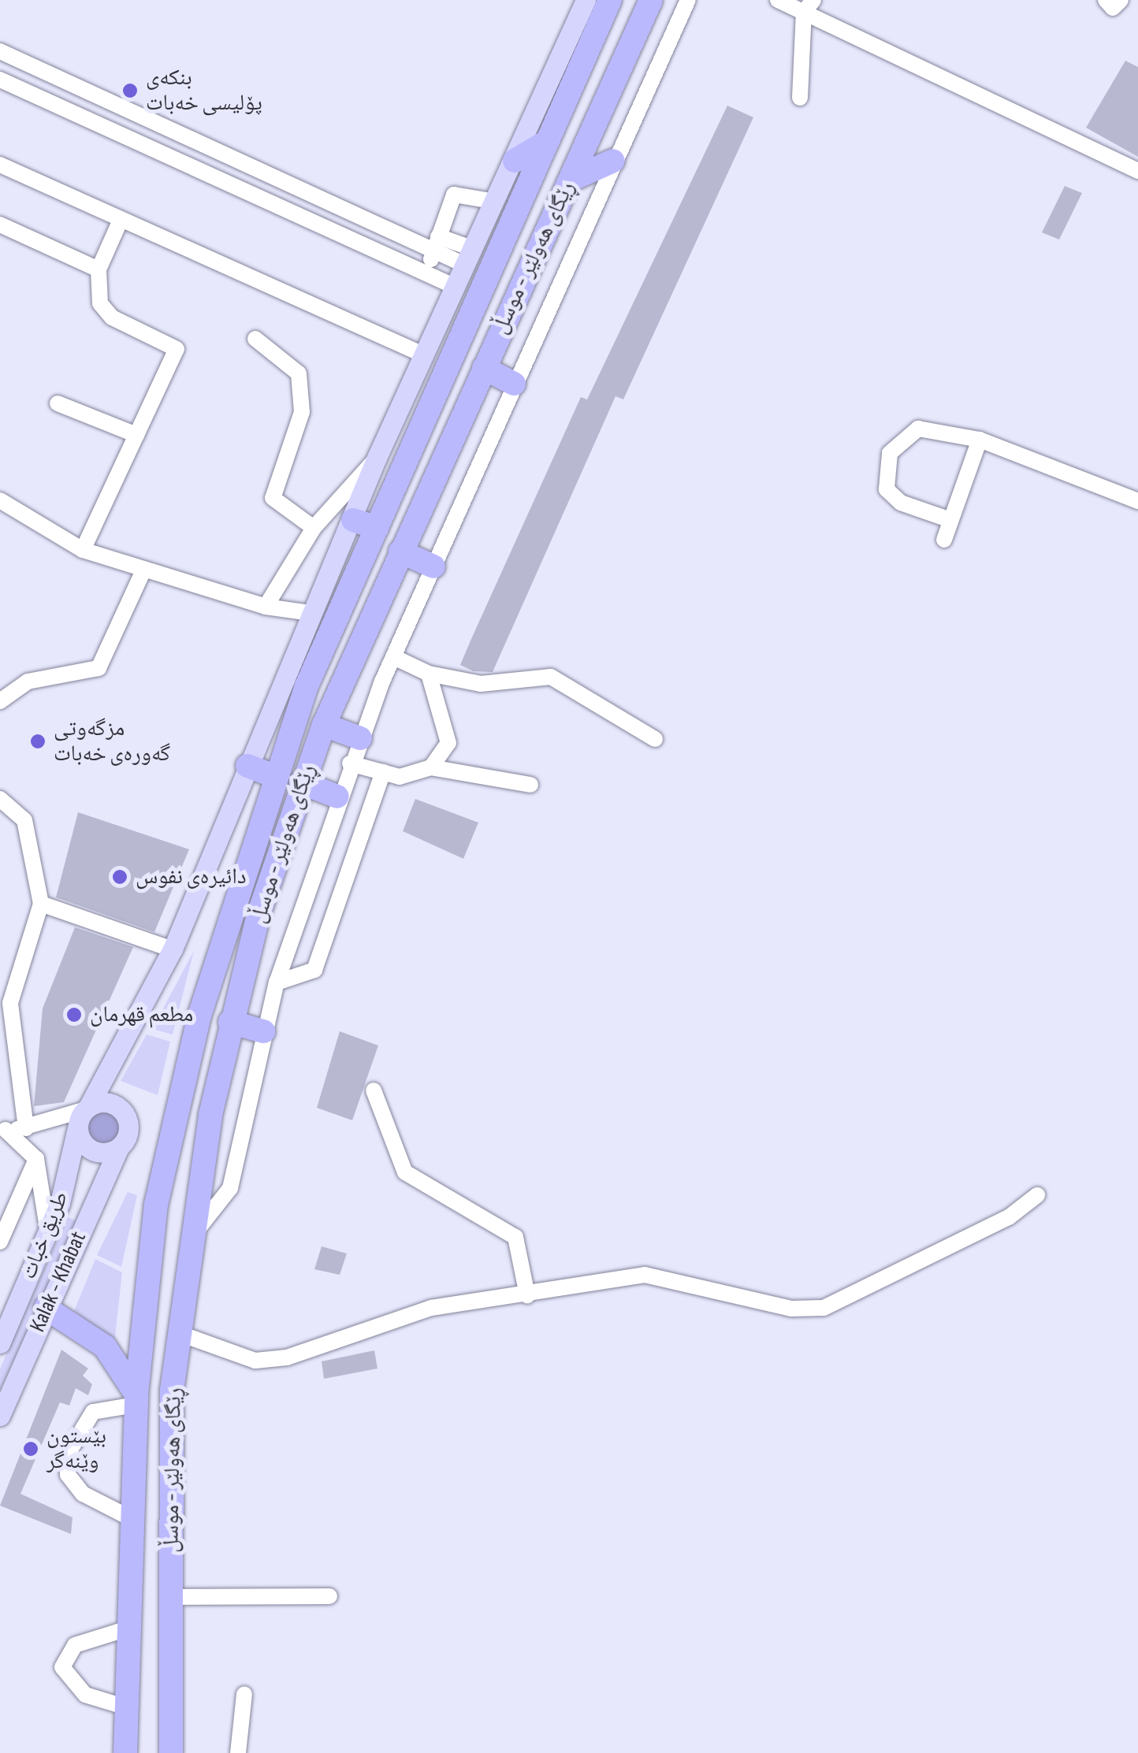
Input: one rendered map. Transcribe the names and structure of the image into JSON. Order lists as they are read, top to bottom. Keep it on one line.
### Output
{"streets":{"highway":["ڕێگای هەولێر - موسڵ"],"main road":["طريق خبات","Kalak - Khabat"]},"crossings":[["طريق خبات","Kalak - Khabat"]],"places":["بنکەی پۆلیسی خەبات","مزگەوتى گەورەى خەبات","دائیرەی نفوس","مطعم قهرمان","بێستون وێنەگر"]}
